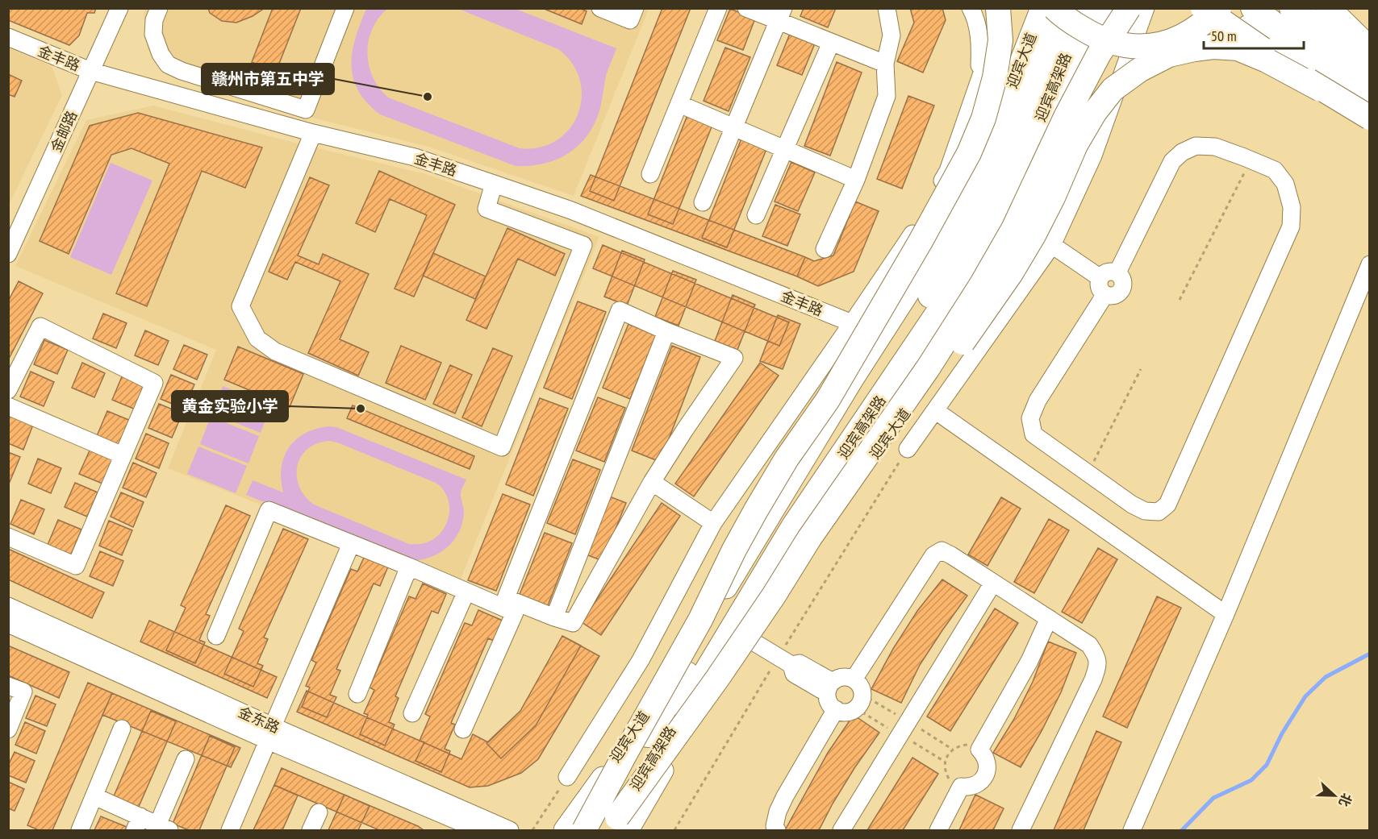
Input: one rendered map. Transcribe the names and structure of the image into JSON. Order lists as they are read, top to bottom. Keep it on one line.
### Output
{"streets":{"highway":["迎宾高架路"],"main road":["迎宾大道"],"street":["金丰路","金邮路","金东路"]},"crossings":[["金丰路","金邮路"],["迎宾大道","迎宾高架路"]],"places":["赣州市第五中学","黄金实验小学"],"scale_bar":"50 m","north":"right"}
